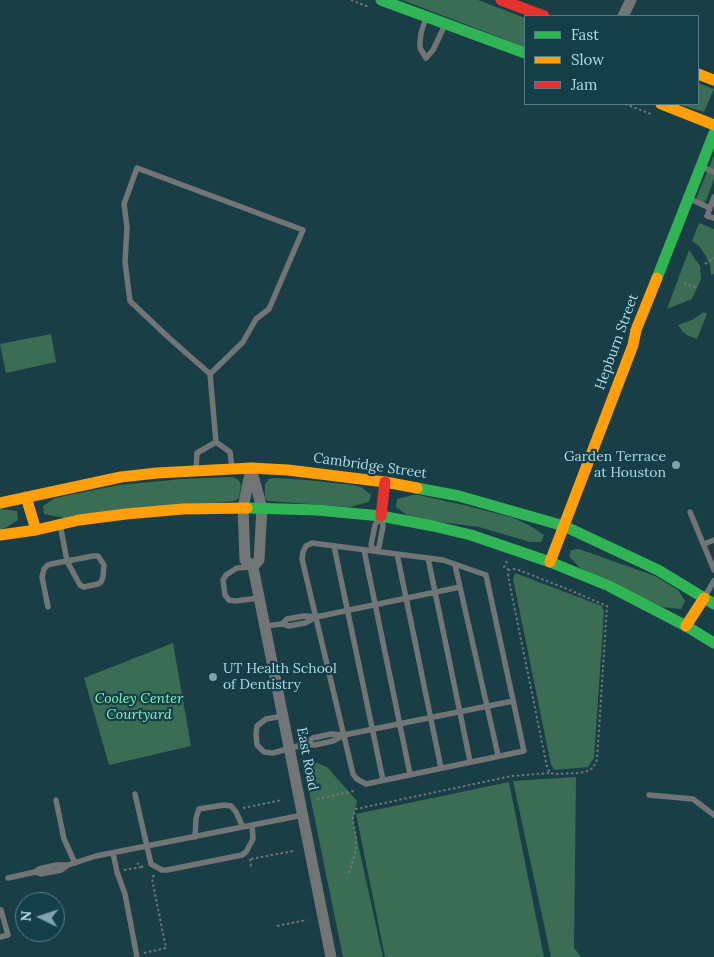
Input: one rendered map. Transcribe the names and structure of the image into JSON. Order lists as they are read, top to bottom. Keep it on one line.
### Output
{"streets":{"street":["Hepburn Street","Cambridge Street","East Road"]},"crossings":[["Hepburn Street","Cambridge Street"],["Cambridge Street","East Road"]],"parks":["Cooley Center Courtyard"],"places":["Garden Terrace at Houston","UT Health School of Dentistry"],"legend":["Fast","Slow","Jam"],"north":"left"}
